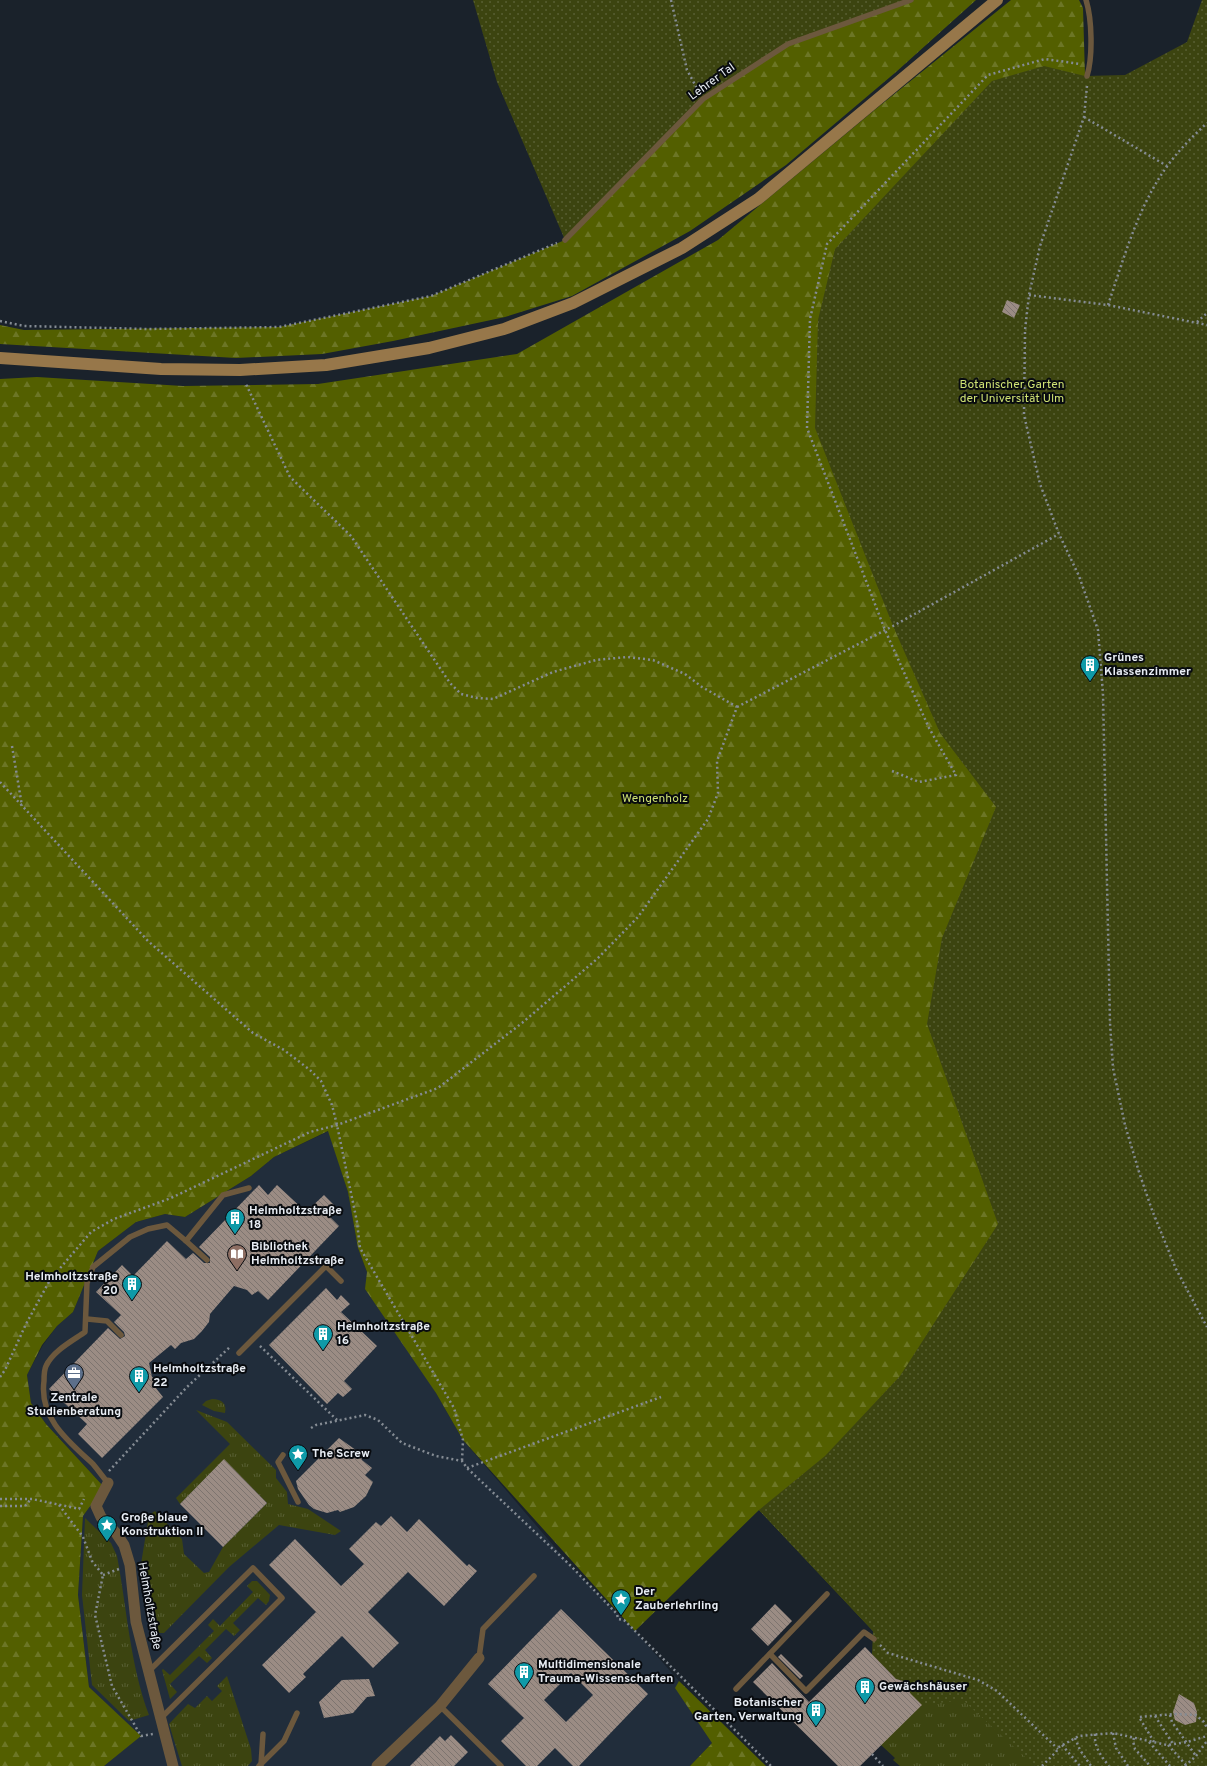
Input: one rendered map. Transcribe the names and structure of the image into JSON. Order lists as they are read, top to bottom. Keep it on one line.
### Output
{"streets":{"street":["Helmholtzstraße"],"lane":["Lehrer Tal"]},"parks":["Botanischer Garten der Universität Ulm","Wengenholz"],"places":{"building":["Grünes Klassenzimmer","Helmholtzstraße 18","Helmholtzstraße 20","Helmholtzstraße 16","Helmholtzstraße 22","Multidimensionale Trauma-Wissenschaften","Gewächshäuser","Botanischer Garten, Verwaltung"],"library":["Bibliothek Helmholtzstraße"],"office":["Zentrale Studienberatung"],"place":["The Screw","Große blaue Konstruktion II","Der Zauberlehrling"]}}
